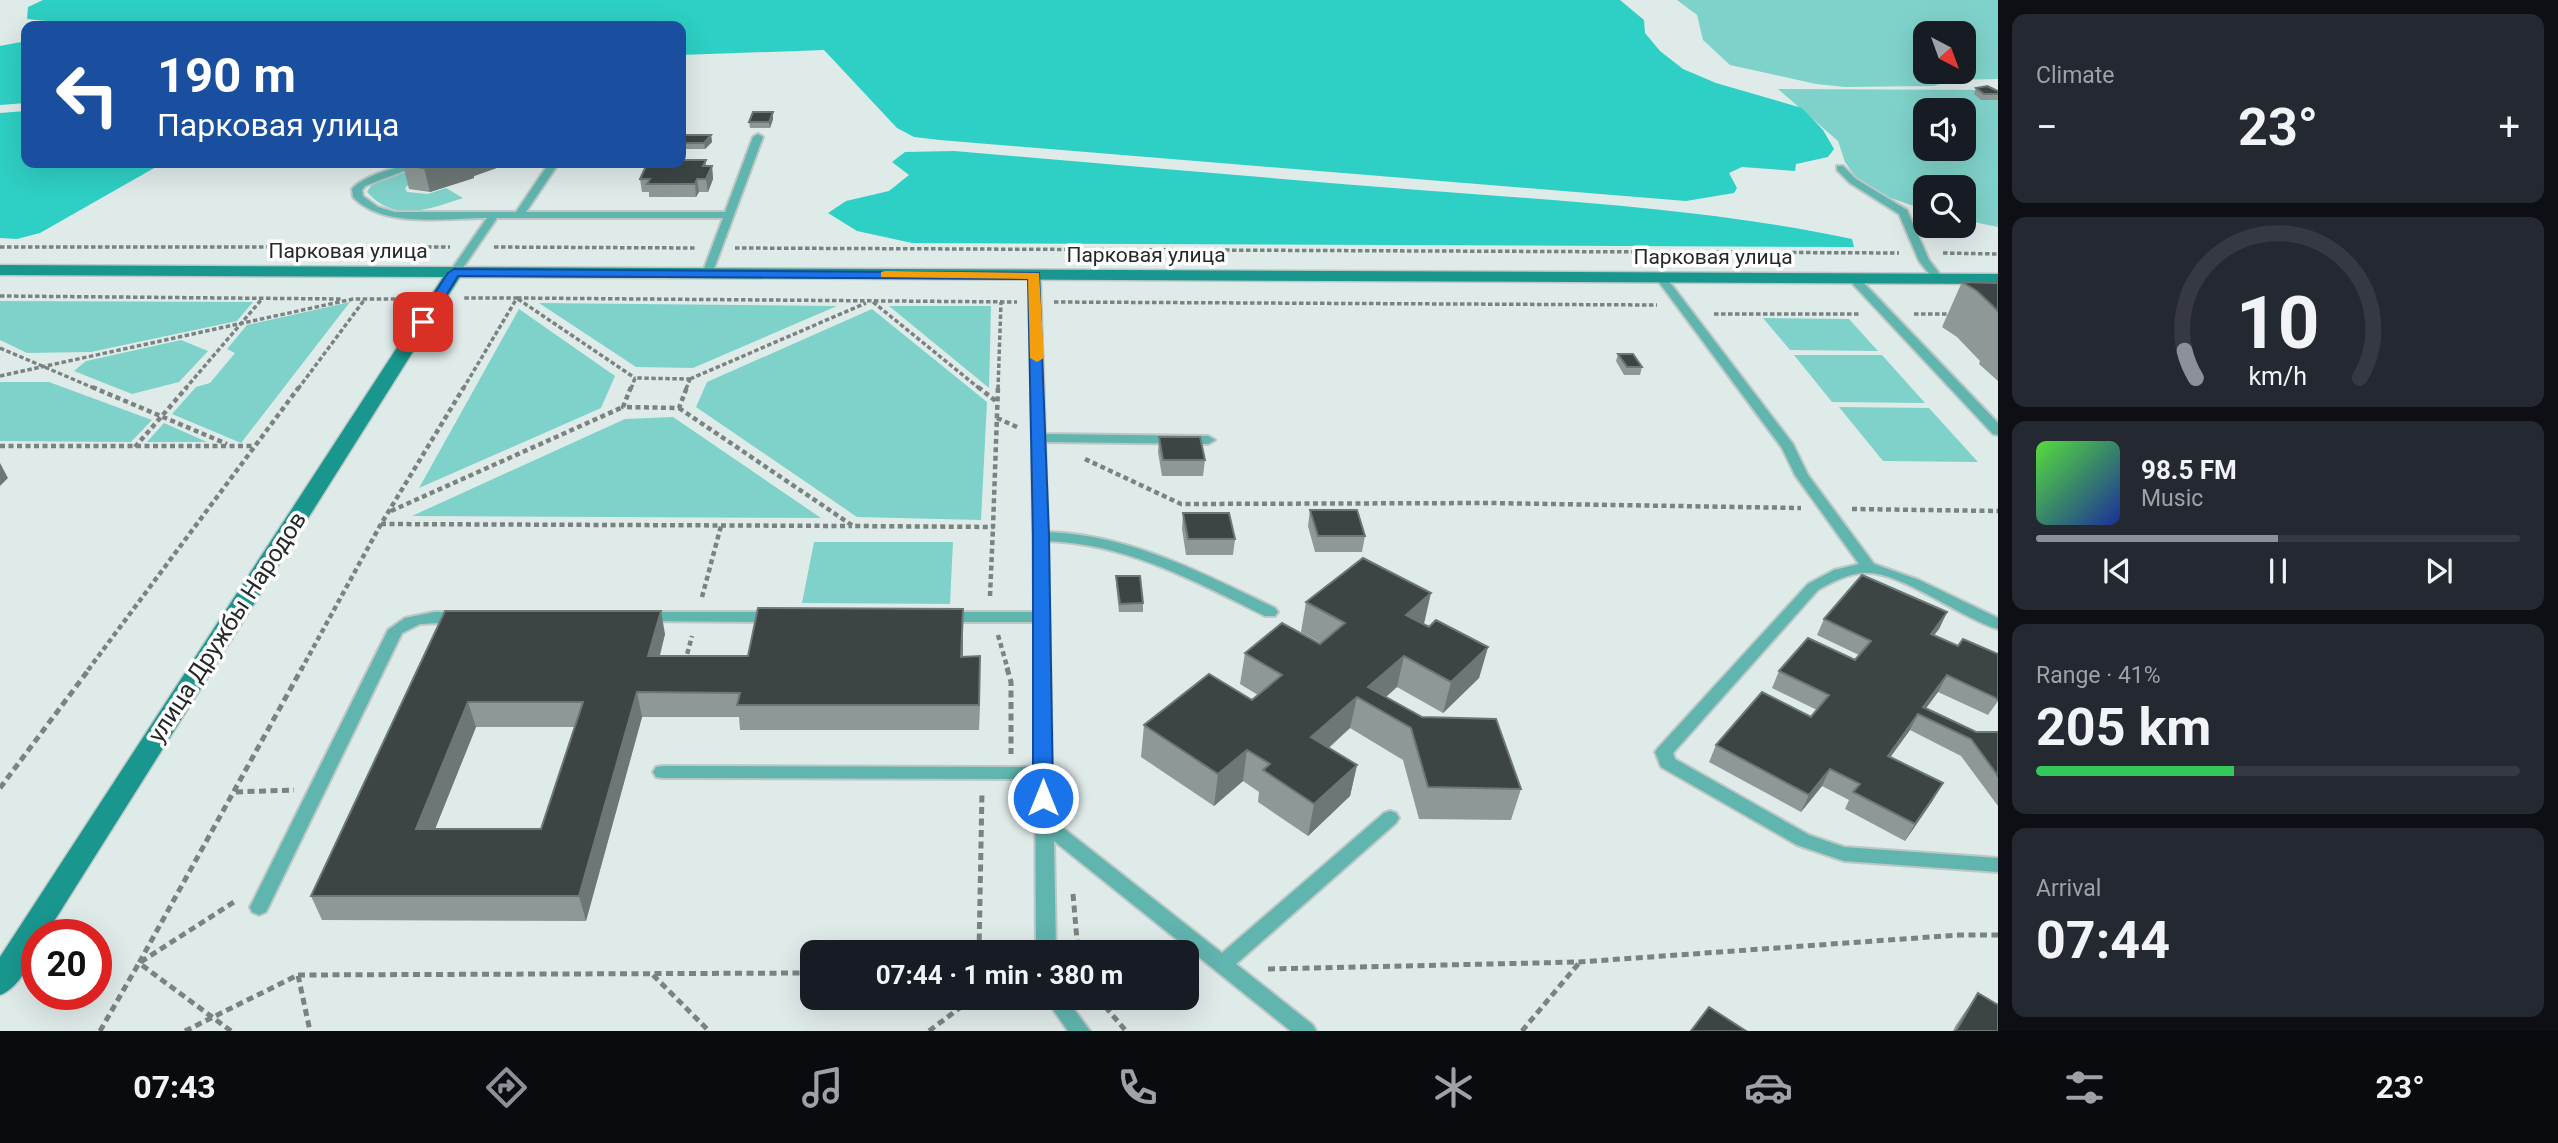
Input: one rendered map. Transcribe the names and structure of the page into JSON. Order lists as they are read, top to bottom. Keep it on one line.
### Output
{"streets":{"street":["Парковая улица","улица Дружбы Народов"]},"crossings":[["Парковая улица","улица Дружбы Народов"]],"north":"bottom right","page":{"tile":["Climate",["Range · 41%","205 km"],["Arrival","07:44"]],"turn":["190 m","Парковая улица"],"heat":["−","23°","+"],"song":["98.5 FM","Music"],"limit":"20","trip":"07:44 · 1 min · 380 m","tabs":["07:43","23°"],"gauge":["10","km/h"]}}
